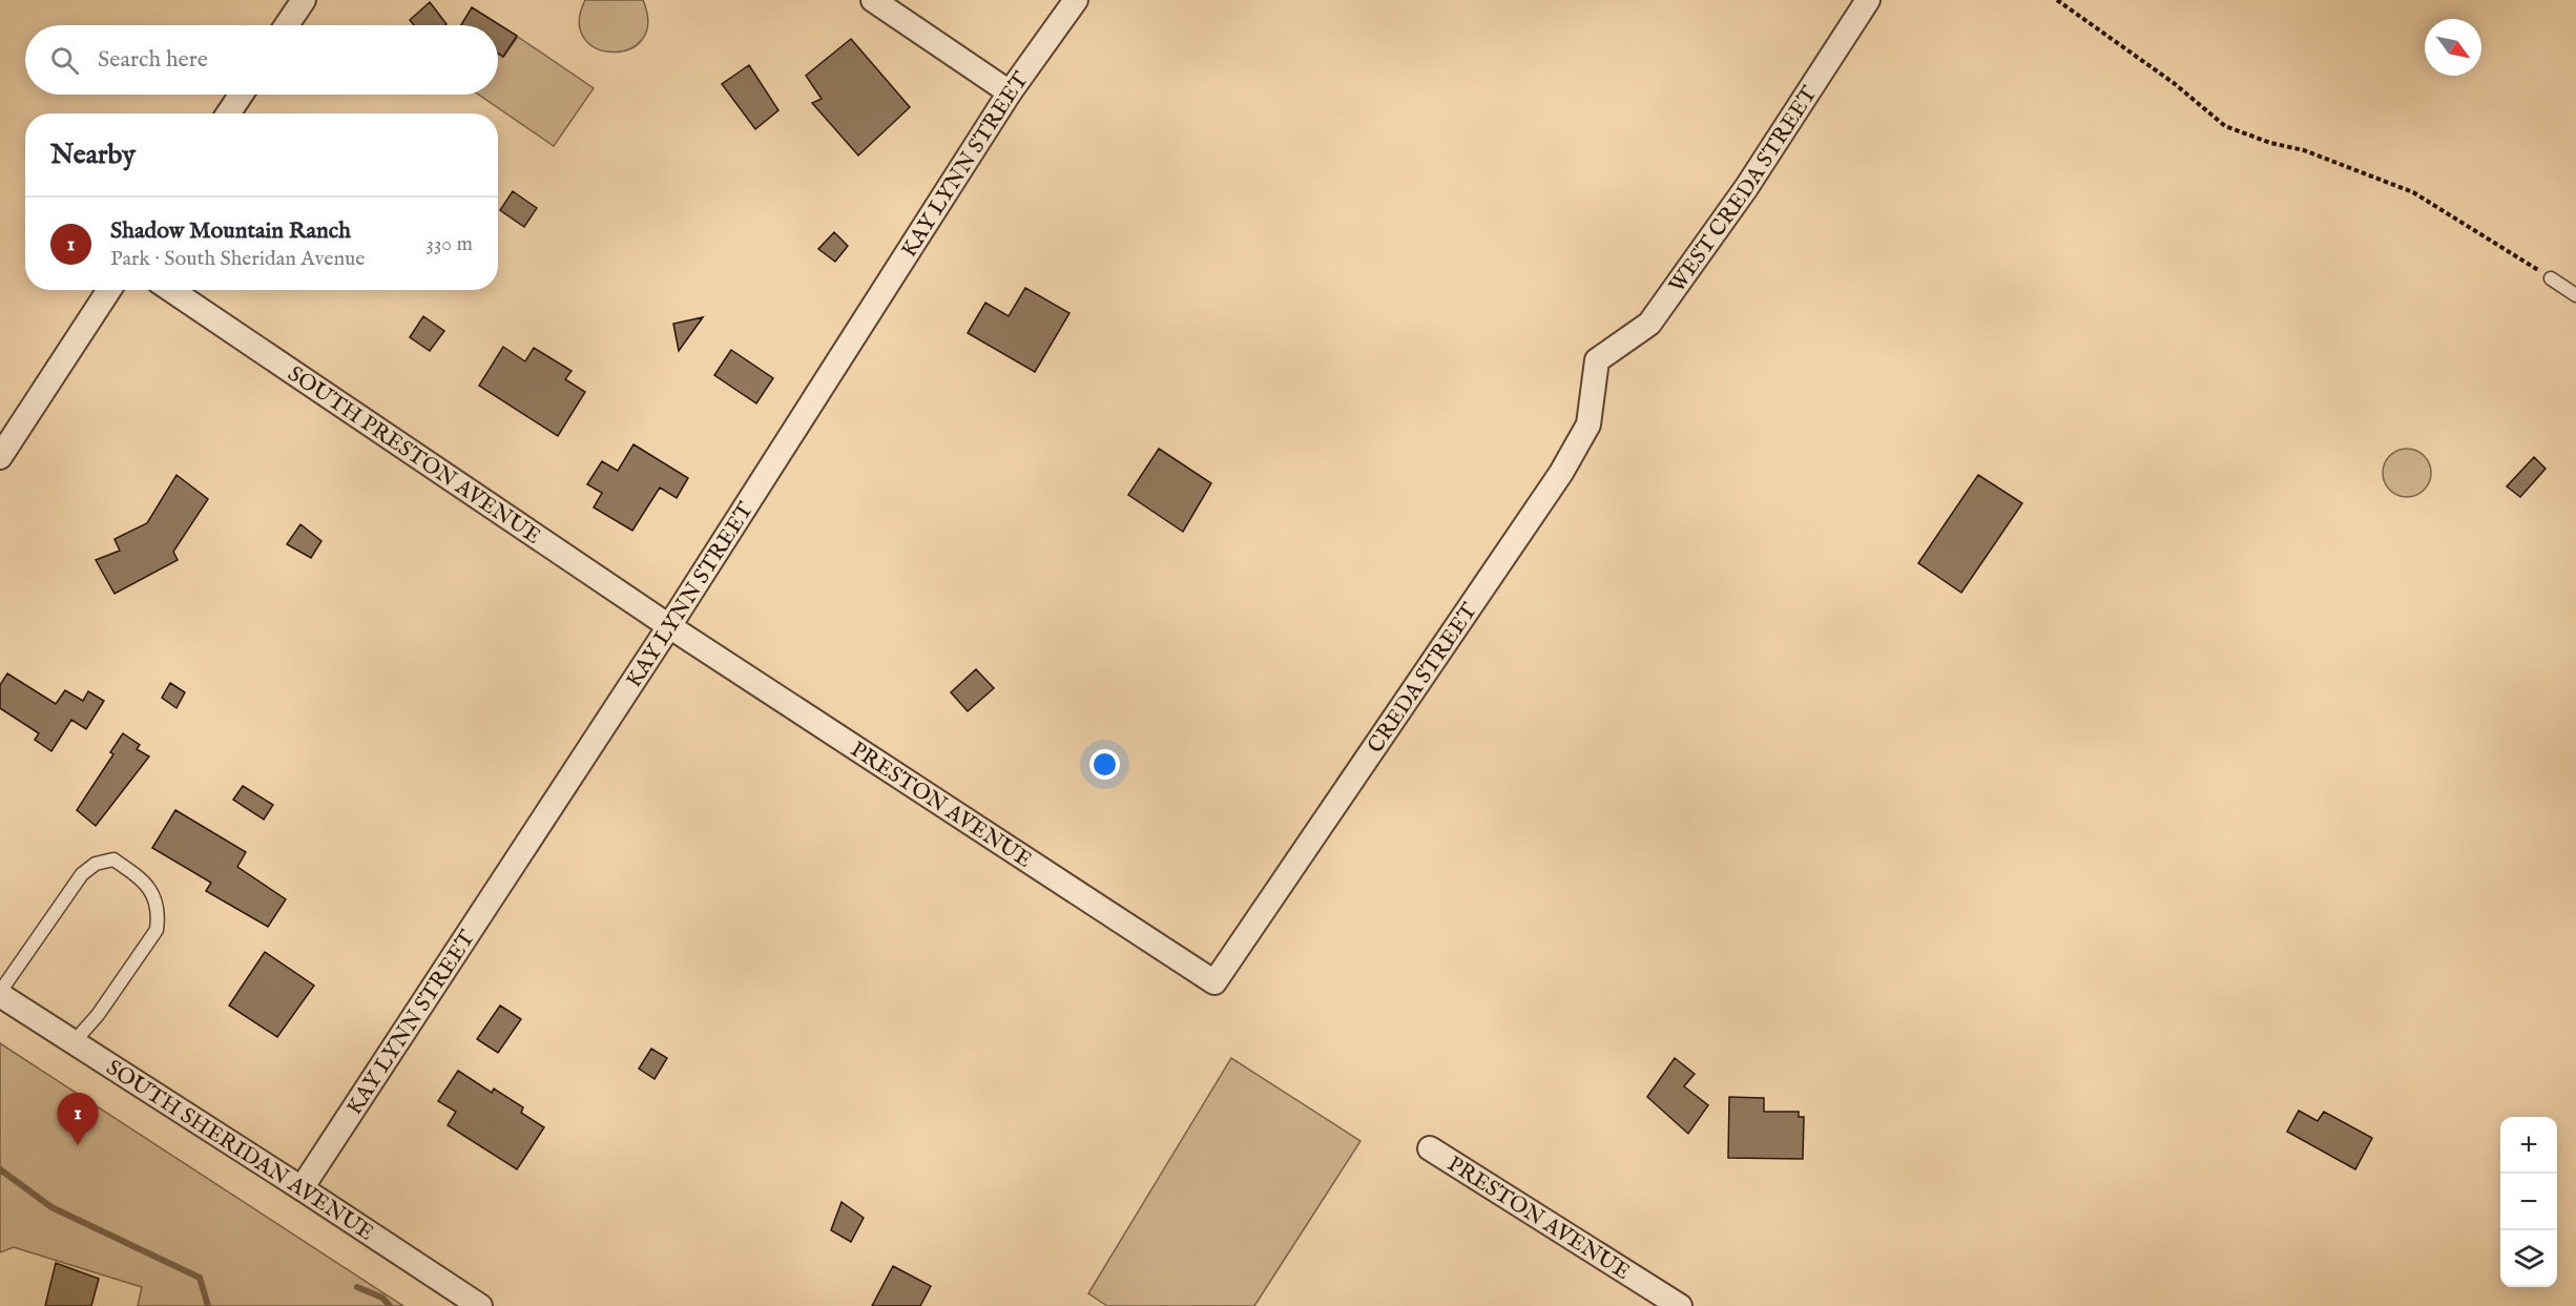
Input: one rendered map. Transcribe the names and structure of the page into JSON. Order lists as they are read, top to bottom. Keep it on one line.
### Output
{"streets":{"street":["KAY LYNN STREET","WEST CREDA STREET","SOUTH PRESTON AVENUE","CREDA STREET","PRESTON AVENUE","SOUTH SHERIDAN AVENUE"]},"crossings":[["KAY LYNN STREET","SOUTH PRESTON AVENUE"],["KAY LYNN STREET","PRESTON AVENUE"],["KAY LYNN STREET","SOUTH SHERIDAN AVENUE"],["WEST CREDA STREET","CREDA STREET"],["SOUTH PRESTON AVENUE","PRESTON AVENUE"],["CREDA STREET","PRESTON AVENUE"]],"north":"bottom right","page":{"search":"Search here","heading":"Nearby","list":[{"mark":"1","name":"Shadow Mountain Ranch","note":"Park · South Sheridan Avenue","value":"330 m"}],"pins":"1","map_buttons":["+","−"]}}
